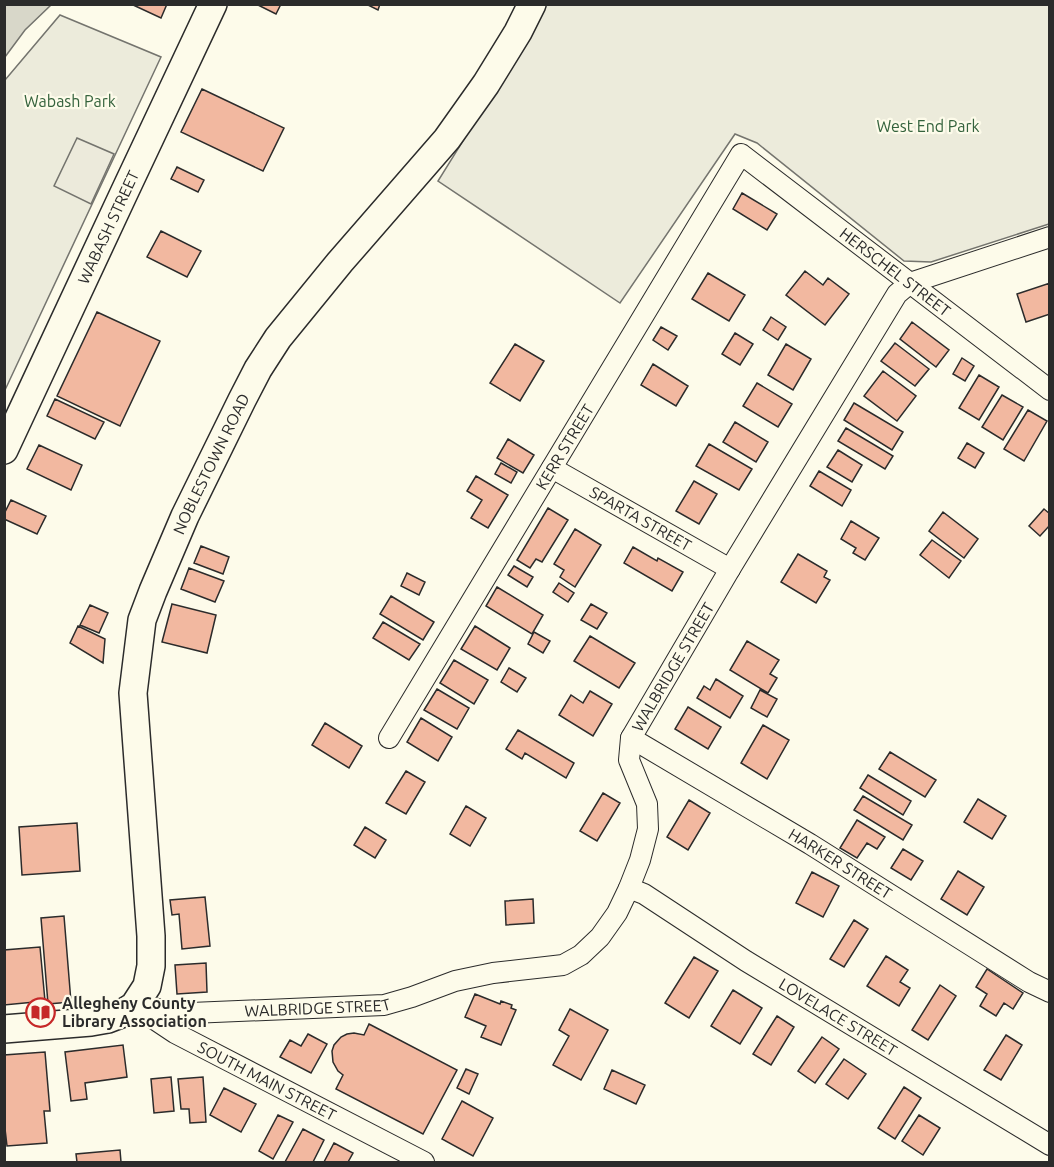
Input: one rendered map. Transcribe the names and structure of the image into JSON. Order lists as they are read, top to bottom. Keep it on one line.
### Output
{"streets":{"main road":["WABASH STREET","NOBLESTOWN ROAD"],"street":["HERSCHEL STREET","KERR STREET","SPARTA STREET","WALBRIDGE STREET","HARKER STREET","LOVELACE STREET","SOUTH MAIN STREET"]},"crossings":[["HERSCHEL STREET","KERR STREET"],["HERSCHEL STREET","WALBRIDGE STREET"],["KERR STREET","SPARTA STREET"],["NOBLESTOWN ROAD","WALBRIDGE STREET"],["NOBLESTOWN ROAD","SOUTH MAIN STREET"],["SPARTA STREET","WALBRIDGE STREET"],["WALBRIDGE STREET","HARKER STREET"],["WALBRIDGE STREET","LOVELACE STREET"],["WALBRIDGE STREET","SOUTH MAIN STREET"]],"parks":["Wabash Park","West End Park"],"places":{"library":["Allegheny County Library Association"]}}
